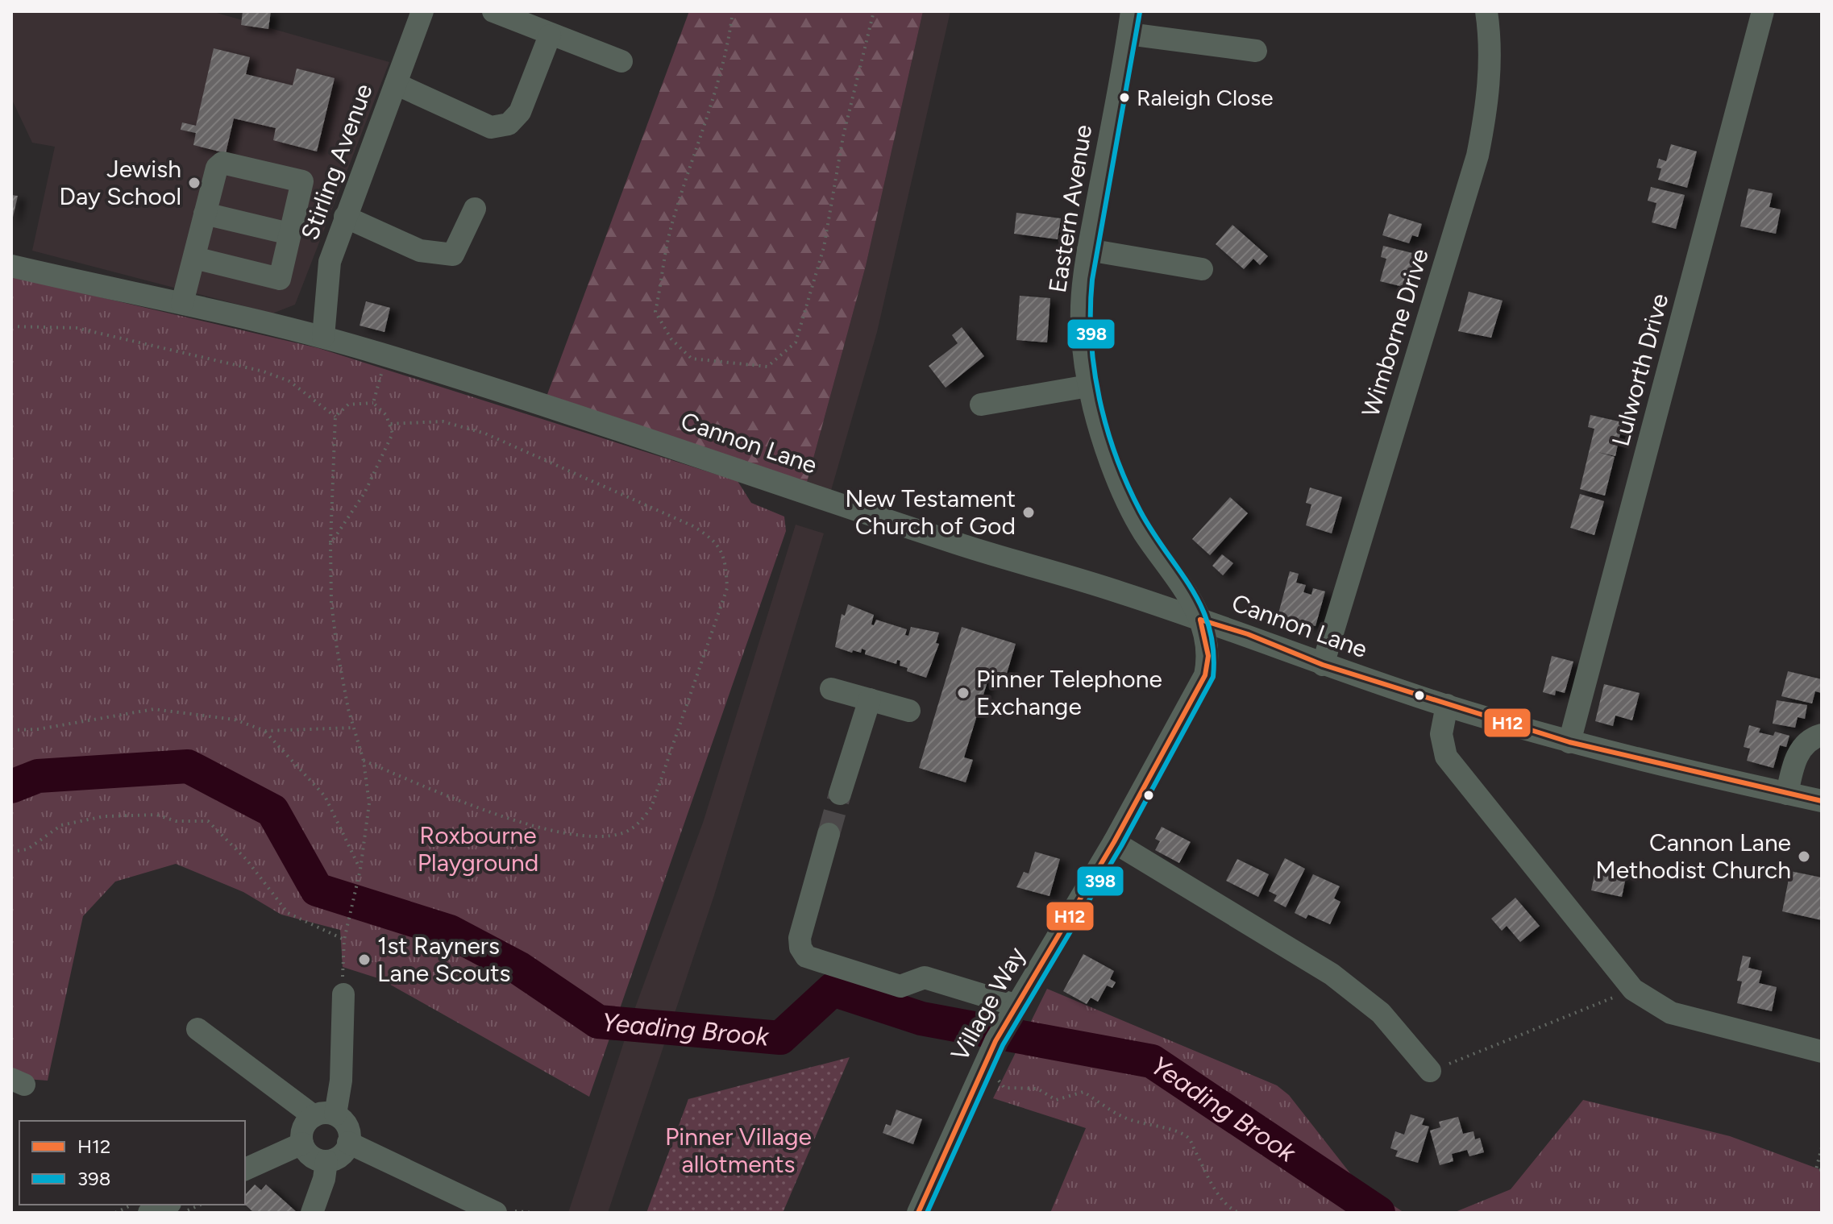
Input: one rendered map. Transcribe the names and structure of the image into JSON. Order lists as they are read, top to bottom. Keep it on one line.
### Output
{"streets":{"street":["Stirling Avenue","Eastern Avenue","Wimborne Drive","Lulworth Drive","Cannon Lane","Village Way"]},"crossings":[["Stirling Avenue","Cannon Lane"],["Eastern Avenue","Cannon Lane"],["Eastern Avenue","Village Way"],["Wimborne Drive","Cannon Lane"],["Lulworth Drive","Cannon Lane"],["Cannon Lane","Village Way"]],"water":["Yeading Brook"],"parks":["Roxbourne Playground","Pinner Village allotments"],"places":["Raleigh Close","Jewish Day School","New Testament Church of God","Pinner Telephone Exchange","Cannon Lane Methodist Church","1st Rayners Lane Scouts"],"lines":["transit line 398","transit line H12"],"legend":["H12","398"]}
